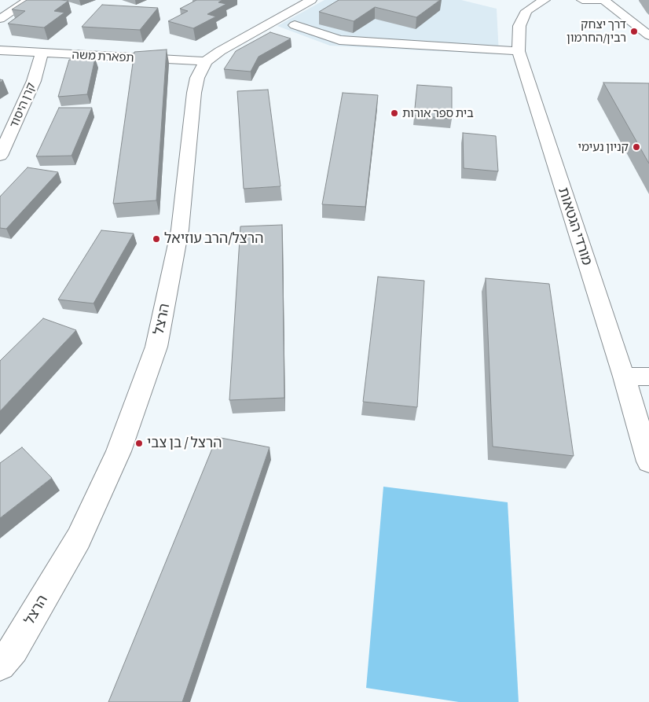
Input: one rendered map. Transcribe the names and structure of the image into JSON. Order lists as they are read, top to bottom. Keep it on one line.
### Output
{"streets":{"street":["תפארת משה","קרן היסוד","מורדי הגטאות","הרצל"]},"crossings":[["תפארת משה","קרן היסוד"],["תפארת משה","הרצל"]],"places":["דרך יצחק רבין/החרמון","בית ספר אורות","קניון נעימי","הרצל/הרב עוזיאל","הרצל / בן צבי"]}
